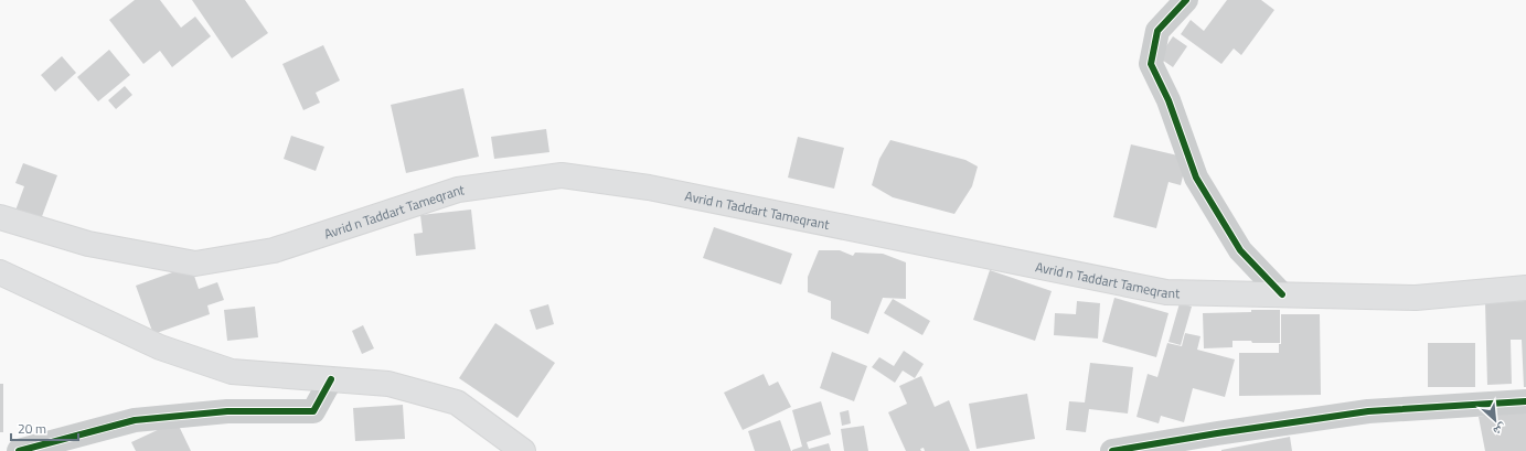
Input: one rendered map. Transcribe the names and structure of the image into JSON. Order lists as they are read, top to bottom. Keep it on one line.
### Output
{"streets":{"main road":["Avrid n Taddart Tameqrant"]},"scale_bar":"20 m","north":"bottom right"}
